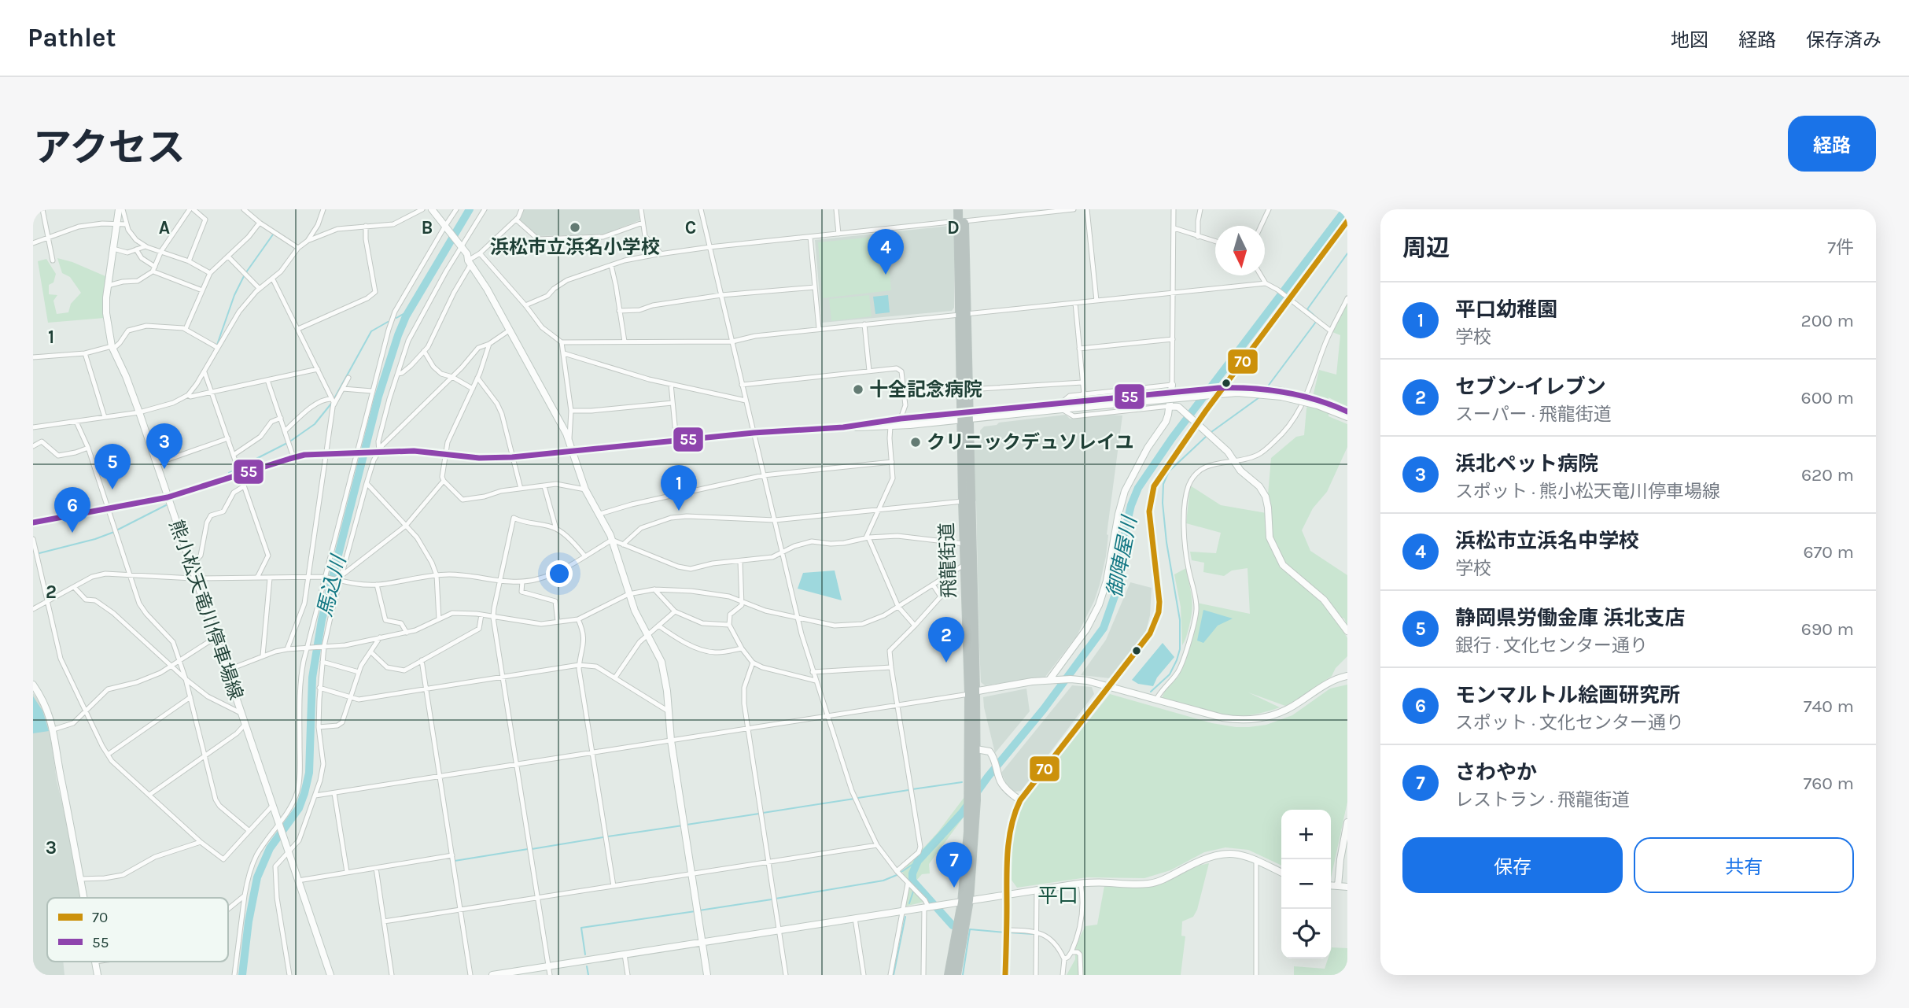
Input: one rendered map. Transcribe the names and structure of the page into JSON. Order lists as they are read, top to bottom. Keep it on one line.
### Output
{"streets":{"highway":["飛龍街道"],"street":["熊小松天竜川停車場線"]},"districts":["平口"],"water":["御陣屋川","馬込川"],"places":["浜松市立浜名小学校","十全記念病院","クリニックデュソレイユ"],"lines":["transit line 70","transit line 55"],"legend":["70","55"],"north":"bottom","page":{"header":"Pathlet","nav":["地図","経路","保存済み"],"title":"アクセス","buttons":["経路",["保存","共有"]],"heading":["周辺","7件"],"pins":["4","3","5","1","6","2","7"],"list":[{"mark":"1","name":"平口幼稚園","note":"学校","value":"200 m"},{"mark":"2","name":"セブン-イレブン","note":"スーパー · 飛龍街道","value":"600 m"},{"mark":"3","name":"浜北ペット病院","note":"スポット · 熊小松天竜川停車場線","value":"620 m"},{"mark":"4","name":"浜松市立浜名中学校","note":"学校","value":"670 m"},{"mark":"5","name":"静岡県労働金庫 浜北支店","note":"銀行 · 文化センター通り","value":"690 m"},{"mark":"6","name":"モンマルトル絵画研究所","note":"スポット · 文化センター通り","value":"740 m"},{"mark":"7","name":"さわやか","note":"レストラン · 飛龍街道","value":"760 m"}],"map_buttons":["+","−"]},"grid":{"columns":["A","B","C","D"],"rows":["1","2","3"]}}
